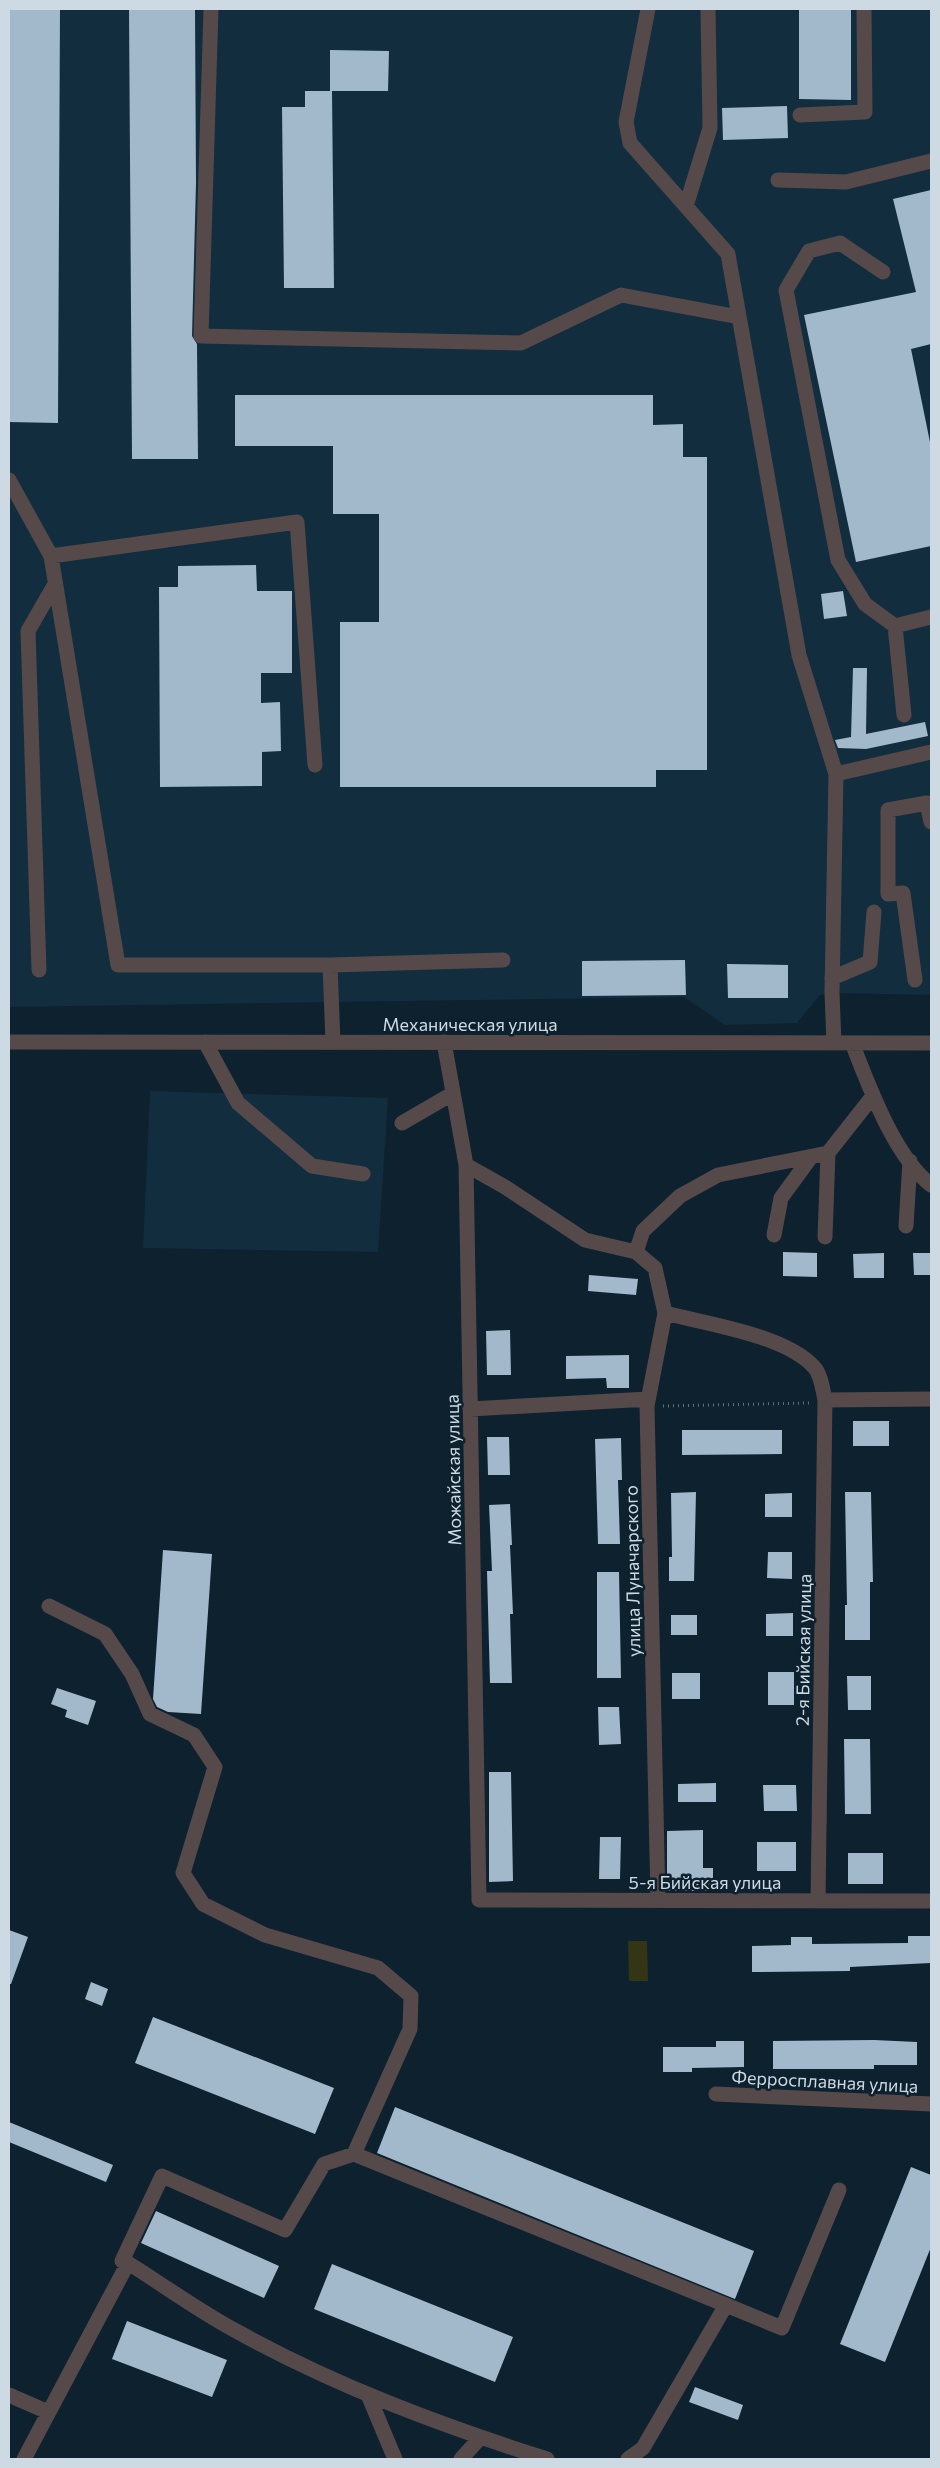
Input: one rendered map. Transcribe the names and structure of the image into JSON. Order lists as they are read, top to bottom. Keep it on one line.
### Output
{"streets":{"street":["Механическая улица","Можайская улица","улица Луначарского","2-я Бийская улица","5-я Бийская улица","Ферросплавная улица"]},"crossings":[["Механическая улица","Можайская улица"],["Можайская улица","5-я Бийская улица"],["улица Луначарского","2-я Бийская улица"],["улица Луначарского","5-я Бийская улица"],["2-я Бийская улица","5-я Бийская улица"]]}
